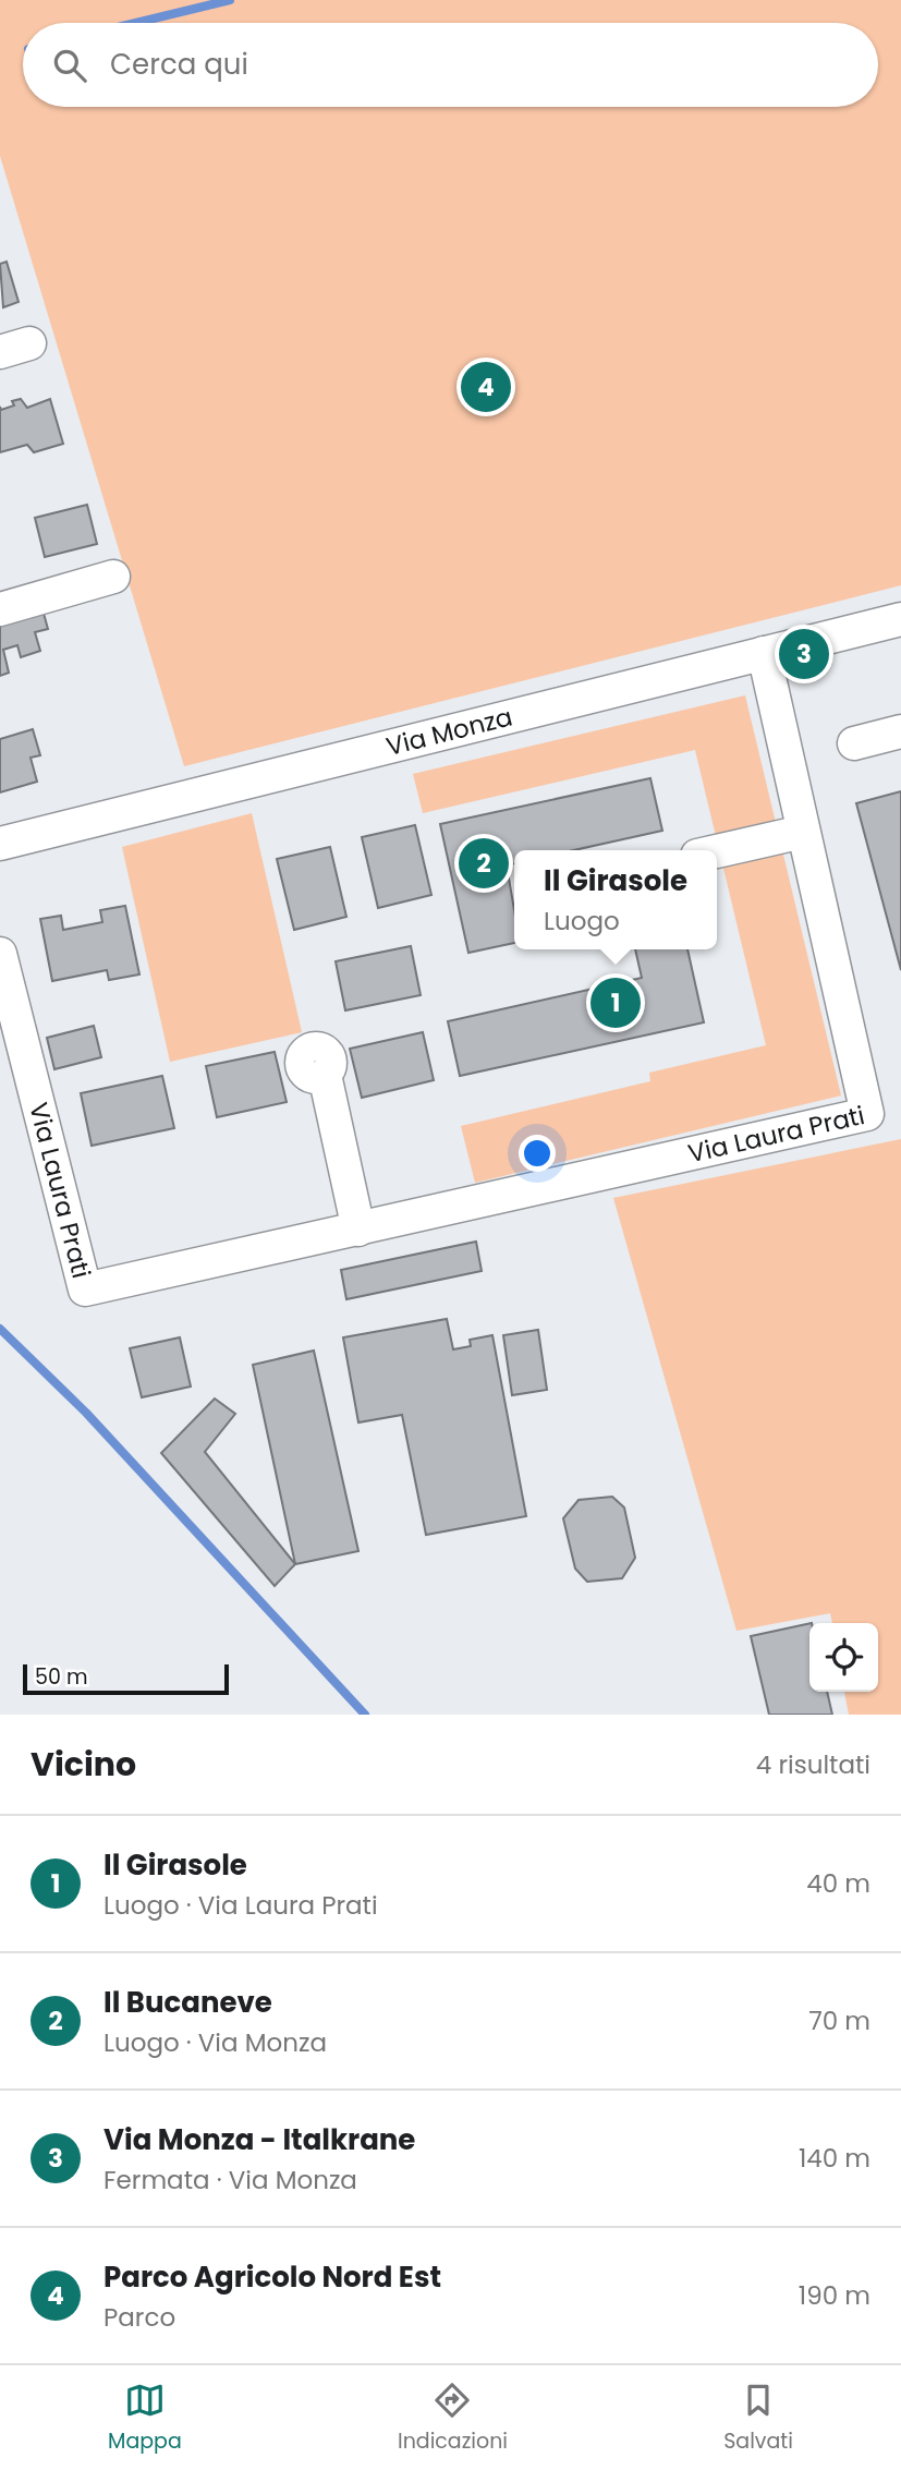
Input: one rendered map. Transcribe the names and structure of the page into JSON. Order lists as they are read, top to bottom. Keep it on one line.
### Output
{"streets":{"street":["Via Monza","Via Laura Prati"]},"crossings":[["Via Monza","Via Laura Prati"]],"scale_bar":"50 m","page":{"search":"Cerca qui","pins":["4","3","2","1"],"popup":["Il Girasole","Luogo"],"scale":"50 m","heading":["Vicino","4 risultati"],"list":[{"mark":"1","name":"Il Girasole","note":"Luogo · Via Laura Prati","value":"40 m"},{"mark":"2","name":"Il Bucaneve","note":"Luogo · Via Monza","value":"70 m"},{"mark":"3","name":"Via Monza - Italkrane","note":"Fermata · Via Monza","value":"140 m"},{"mark":"4","name":"Parco Agricolo Nord Est","note":"Parco","value":"190 m"}],"nav":["Mappa","Indicazioni","Salvati"]}}
